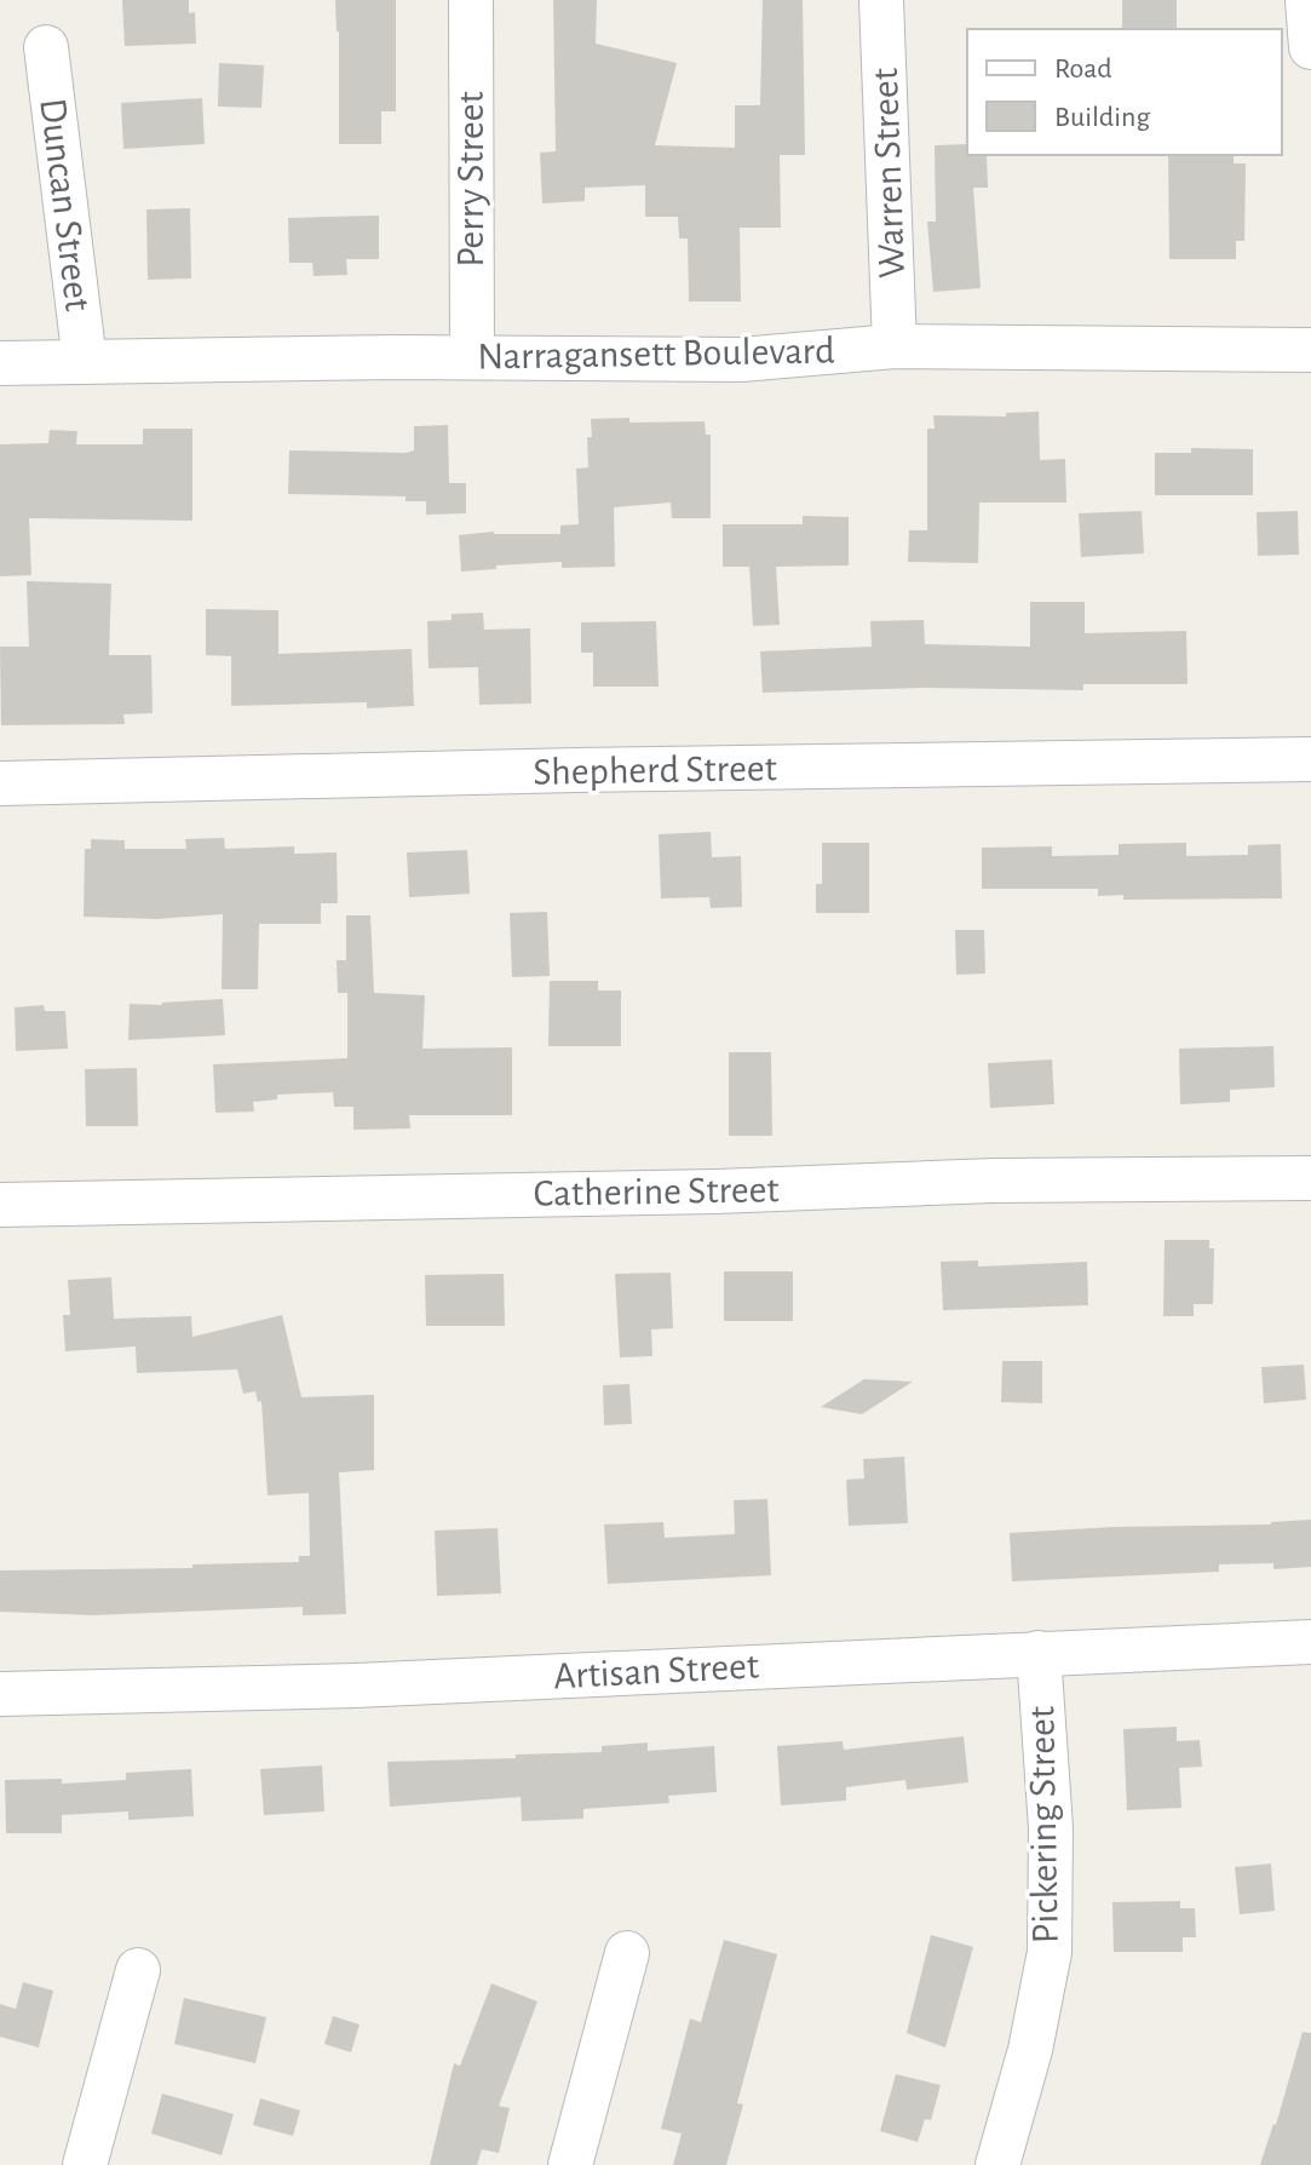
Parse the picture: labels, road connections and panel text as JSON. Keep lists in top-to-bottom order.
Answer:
{
  "streets": {
    "street": [
      "Warren Street",
      "Perry Street",
      "Duncan Street",
      "Narragansett Boulevard",
      "Shepherd Street",
      "Catherine Street",
      "Artisan Street",
      "Pickering Street"
    ]
  },
  "crossings": [
    ["Warren Street", "Narragansett Boulevard"],
    ["Perry Street", "Narragansett Boulevard"],
    ["Duncan Street", "Narragansett Boulevard"],
    ["Artisan Street", "Pickering Street"]
  ],
  "legend": ["Road", "Building"]
}
